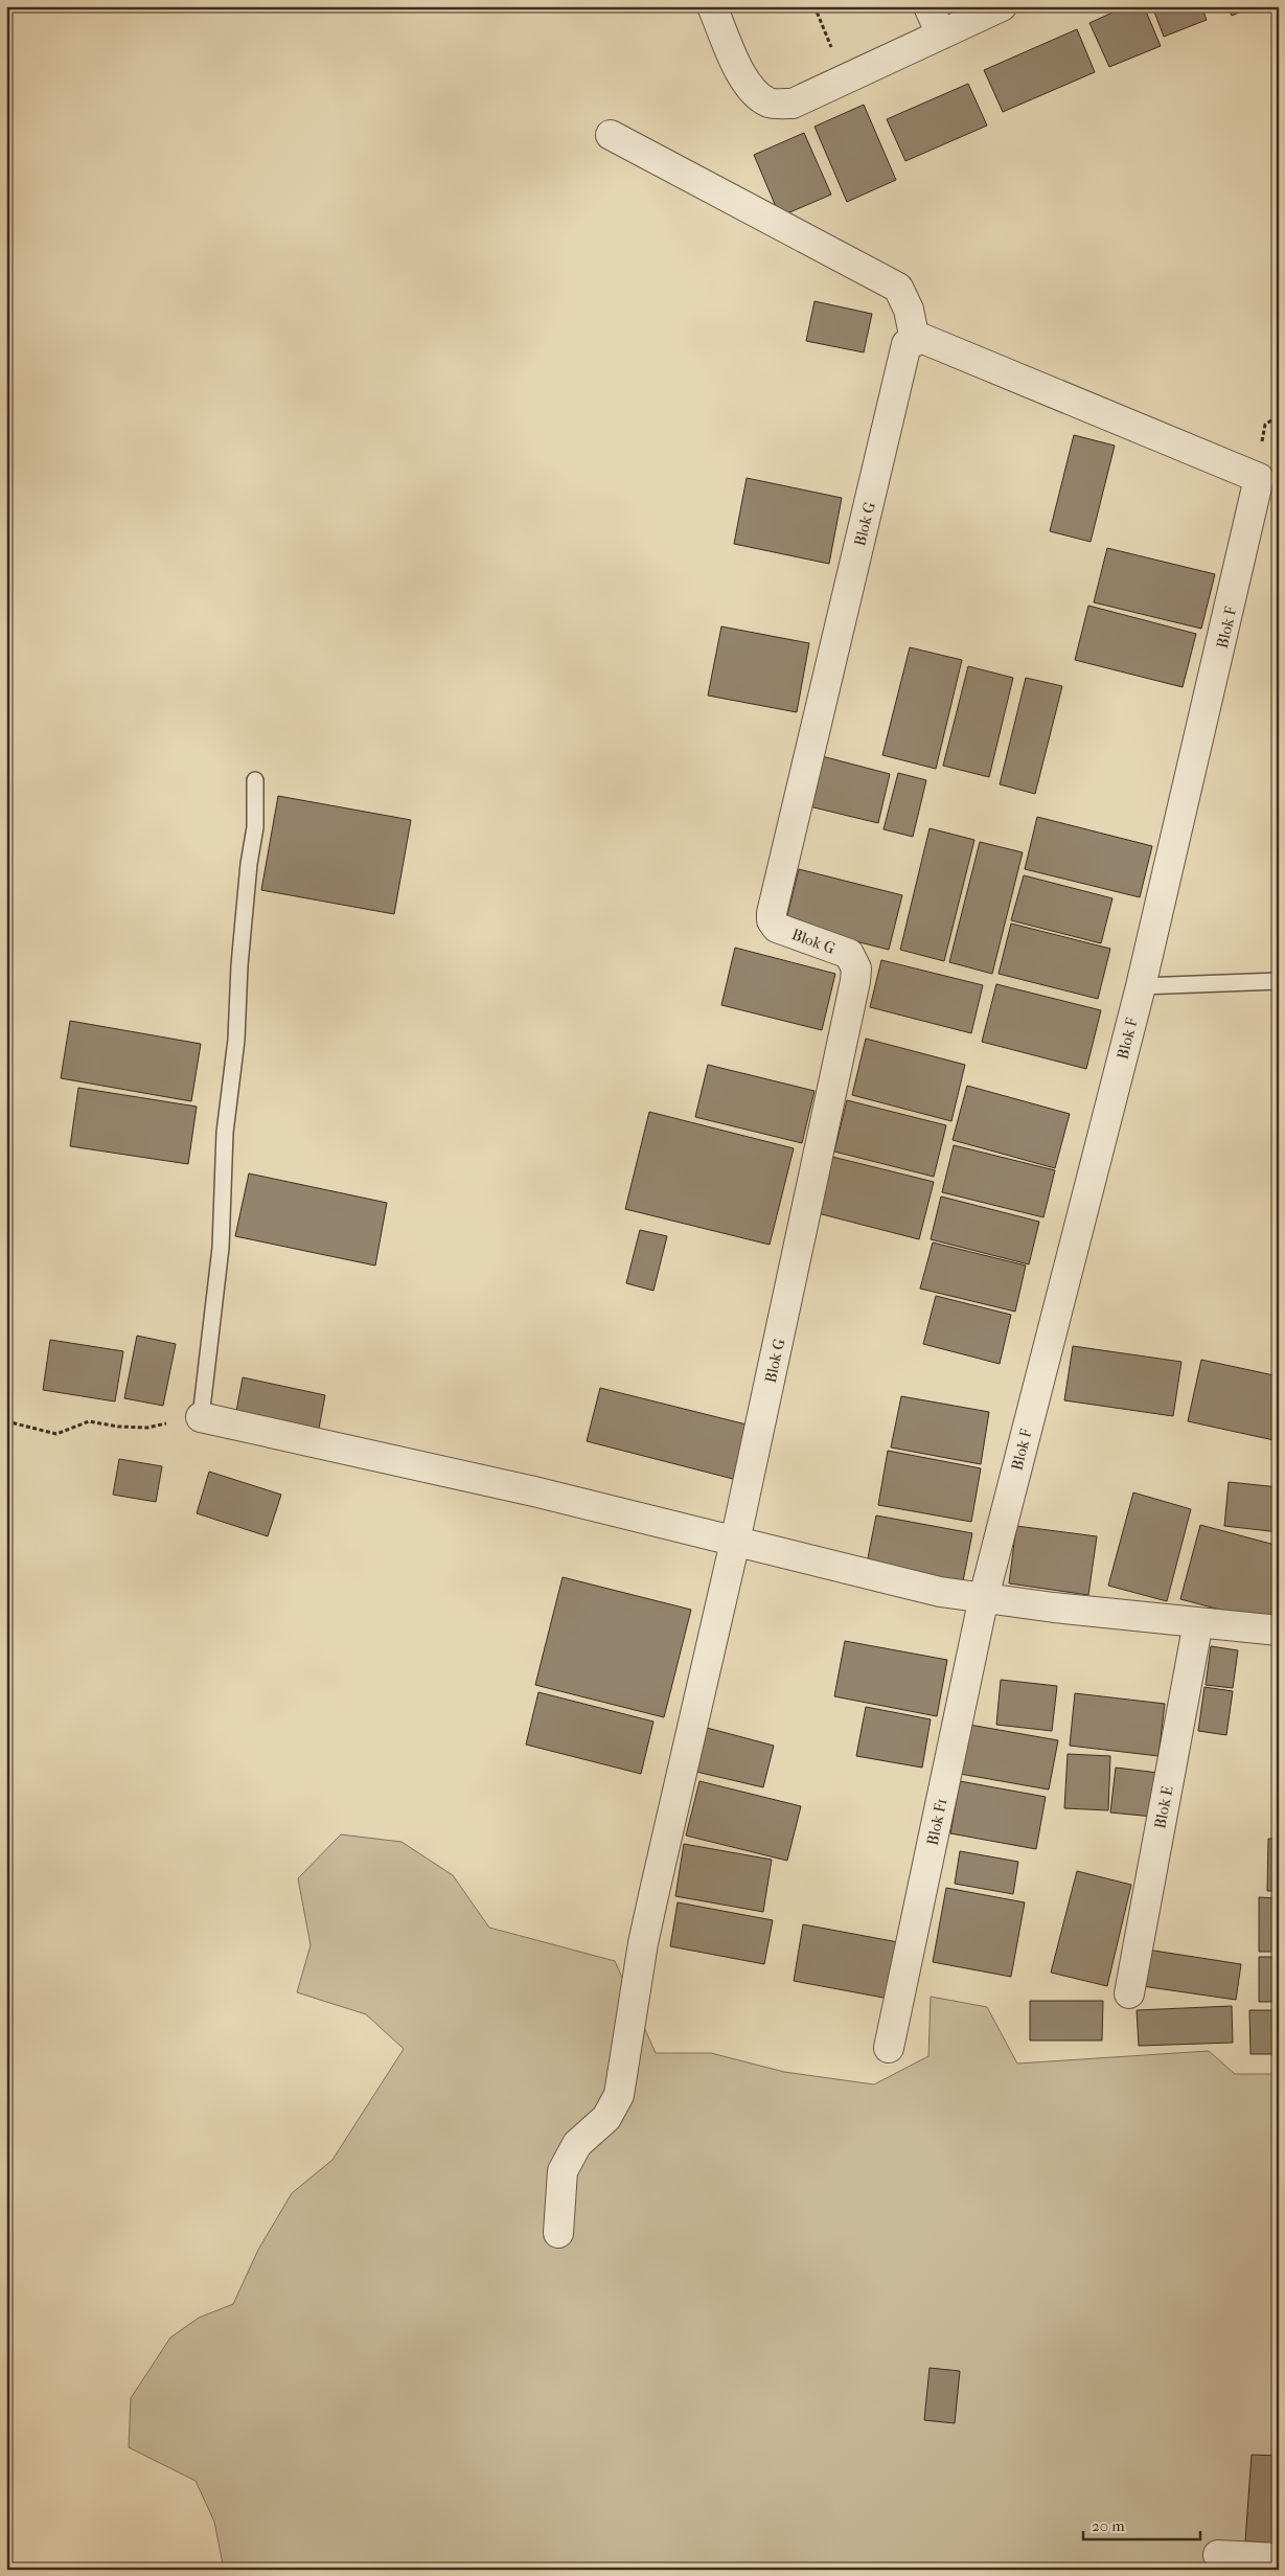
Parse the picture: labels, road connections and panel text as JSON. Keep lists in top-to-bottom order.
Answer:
{
  "streets": {
    "street": [
      "Blok G",
      "Blok F",
      "Blok E",
      "Blok F1"
    ]
  },
  "crossings": [
    ["Blok G", "Blok F"],
    ["Blok F", "Blok F1"]
  ],
  "scale_bar": "20 m"
}
